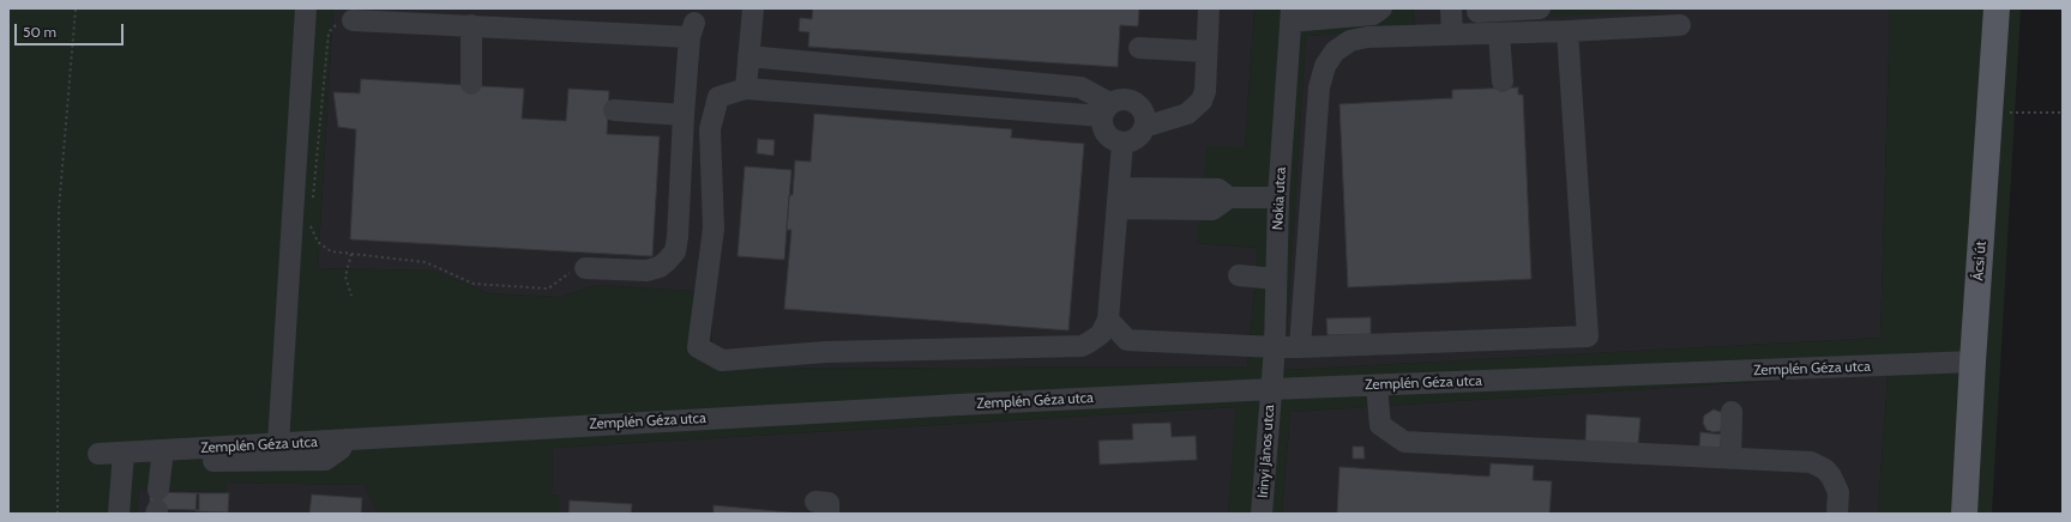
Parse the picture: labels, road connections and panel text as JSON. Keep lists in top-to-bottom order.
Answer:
{
  "streets": {
    "main road": ["Ácsi út"],
    "street": ["Nokia utca", "Zemplén Géza utca", "Irinyi János utca"]
  },
  "crossings": [
    ["Nokia utca", "Zemplén Géza utca"],
    ["Nokia utca", "Irinyi János utca"],
    ["Ácsi út", "Zemplén Géza utca"],
    ["Zemplén Géza utca", "Irinyi János utca"]
  ],
  "scale_bar": "50 m"
}
